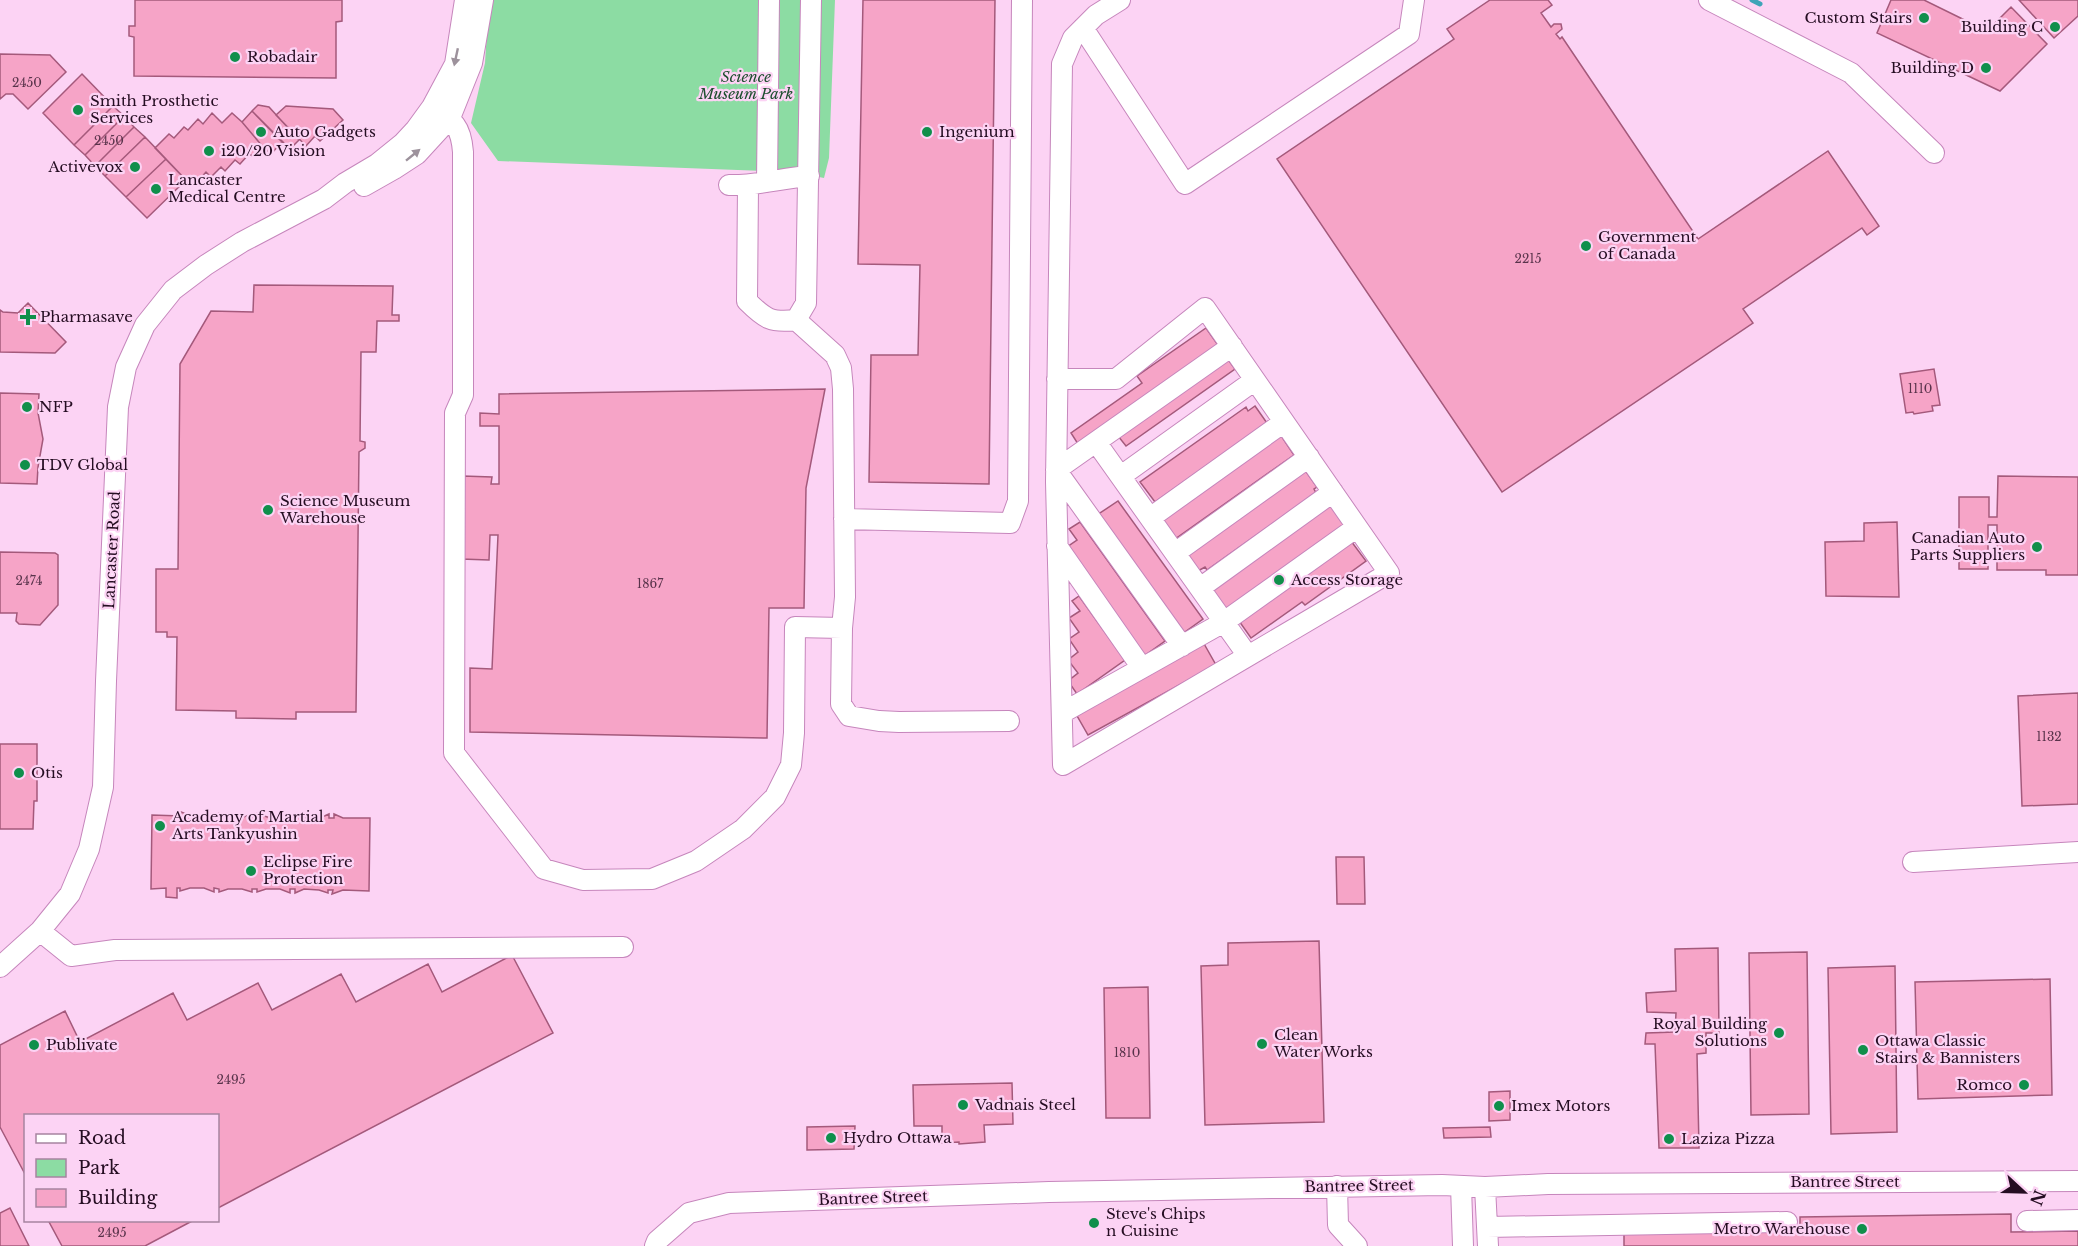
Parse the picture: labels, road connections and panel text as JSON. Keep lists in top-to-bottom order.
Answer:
{
  "streets": {
    "street": ["Lancaster Road", "Bantree Street"]
  },
  "parks": ["Science Museum Park"],
  "places": {
    "other": [
      "Custom Stairs",
      "Building C",
      "Robadair",
      "Building D",
      "Smith Prosthetic Services",
      "Auto Gadgets",
      "Ingenium",
      "i20/20 Vision",
      "Activevox",
      "Lancaster Medical Centre",
      "Government of Canada",
      "NFP",
      "TDV Global",
      "Science Museum Warehouse",
      "Canadian Auto Parts Suppliers",
      "Access Storage",
      "Otis",
      "Academy of Martial Arts Tankyushin",
      "Eclipse Fire Protection",
      "Royal Building Solutions",
      "Clean Water Works",
      "Publivate",
      "Ottawa Classic Stairs & Bannisters",
      "Romco",
      "Vadnais Steel",
      "Imex Motors",
      "Hydro Ottawa",
      "Laziza Pizza",
      "Steve's Chips n Cuisine",
      "Metro Warehouse"
    ],
    "health": ["Pharmasave"]
  },
  "house_numbers": [
    "2450",
    "2450",
    "2215",
    "1110",
    "2474",
    "1867",
    "1132",
    "1810",
    "2495",
    "2495"
  ],
  "legend": ["Road", "Park", "Building"],
  "north": "right"
}
